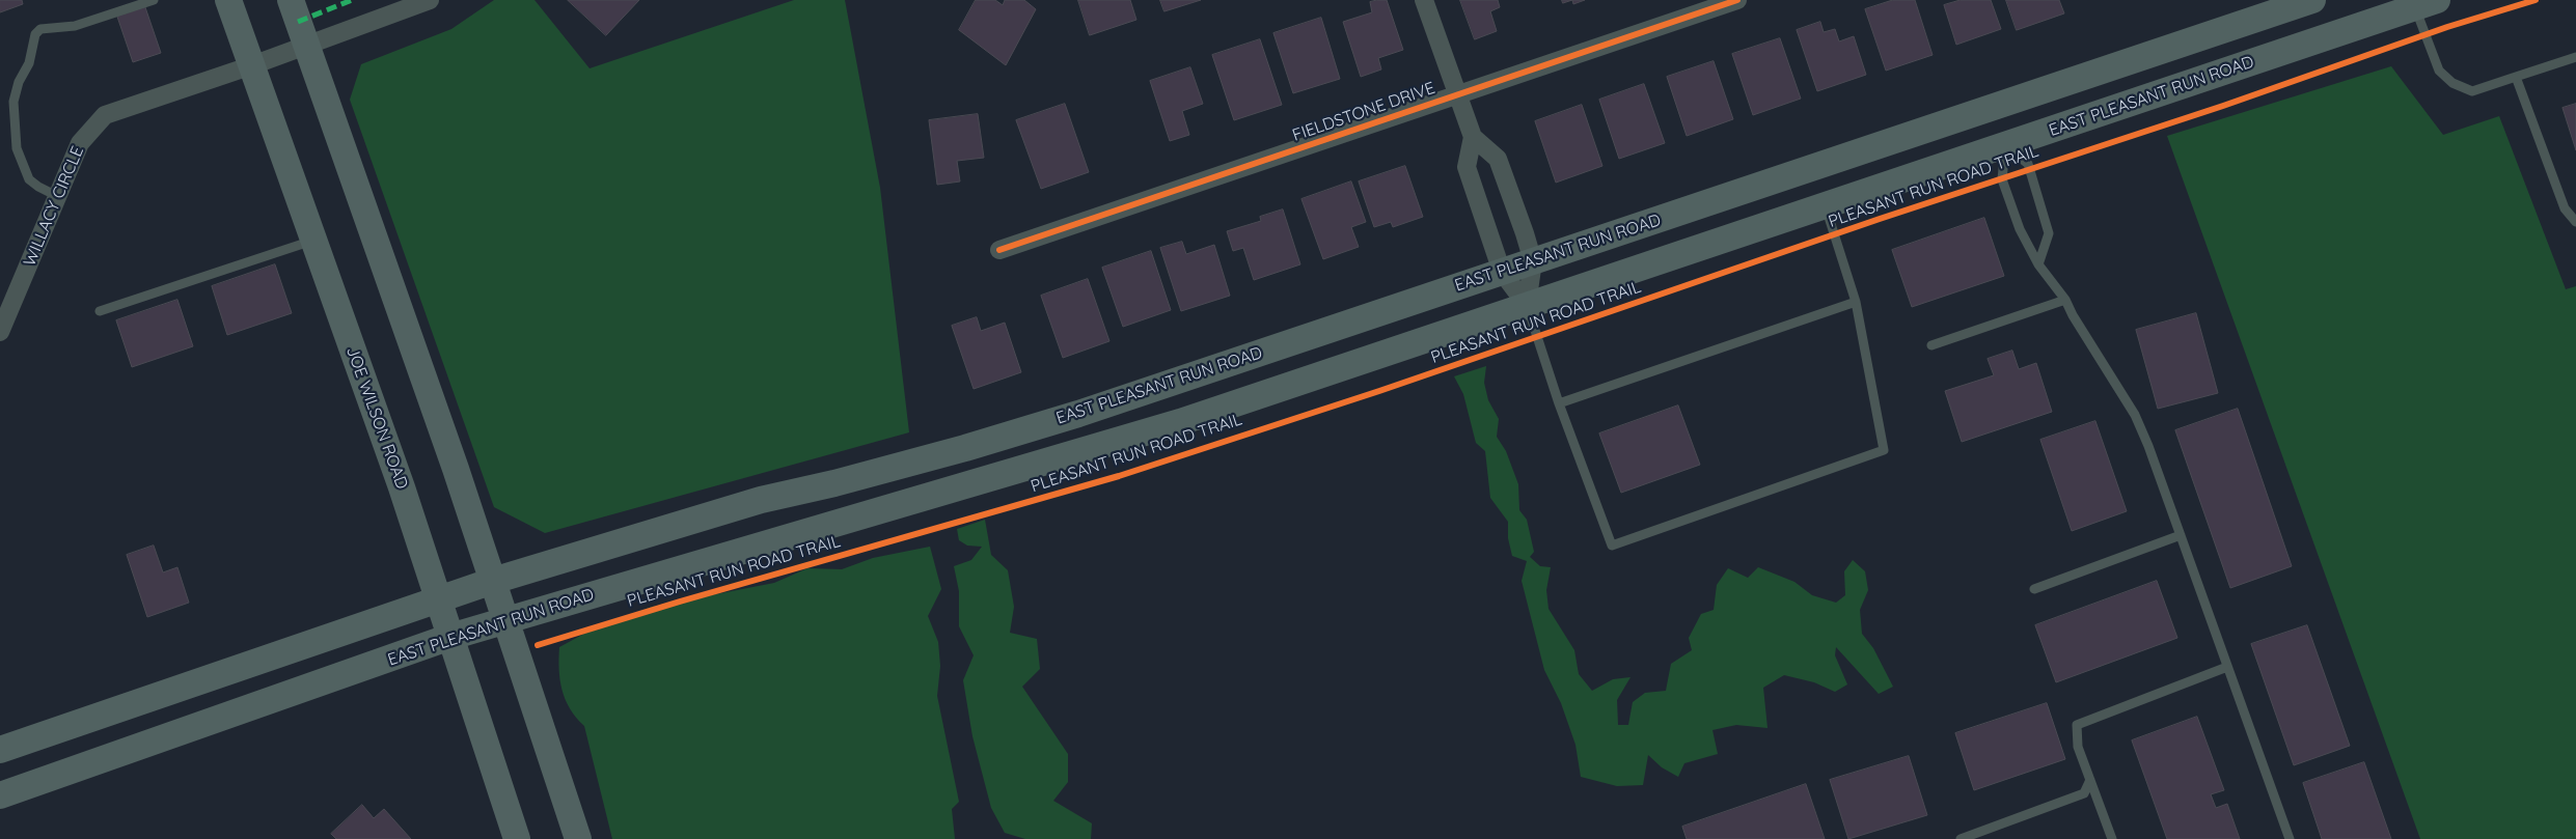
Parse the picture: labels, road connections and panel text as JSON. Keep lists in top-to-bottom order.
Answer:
{
  "streets": {
    "main road": ["EAST PLEASANT RUN ROAD", "JOE WILSON ROAD"],
    "street": ["FIELDSTONE DRIVE", "WILLACY CIRCLE"],
    "cycle path": ["PLEASANT RUN ROAD TRAIL"]
  },
  "crossings": [
    ["EAST PLEASANT RUN ROAD", "JOE WILSON ROAD"],
    ["WILLACY CIRCLE", "JOE WILSON ROAD"]
  ]
}
